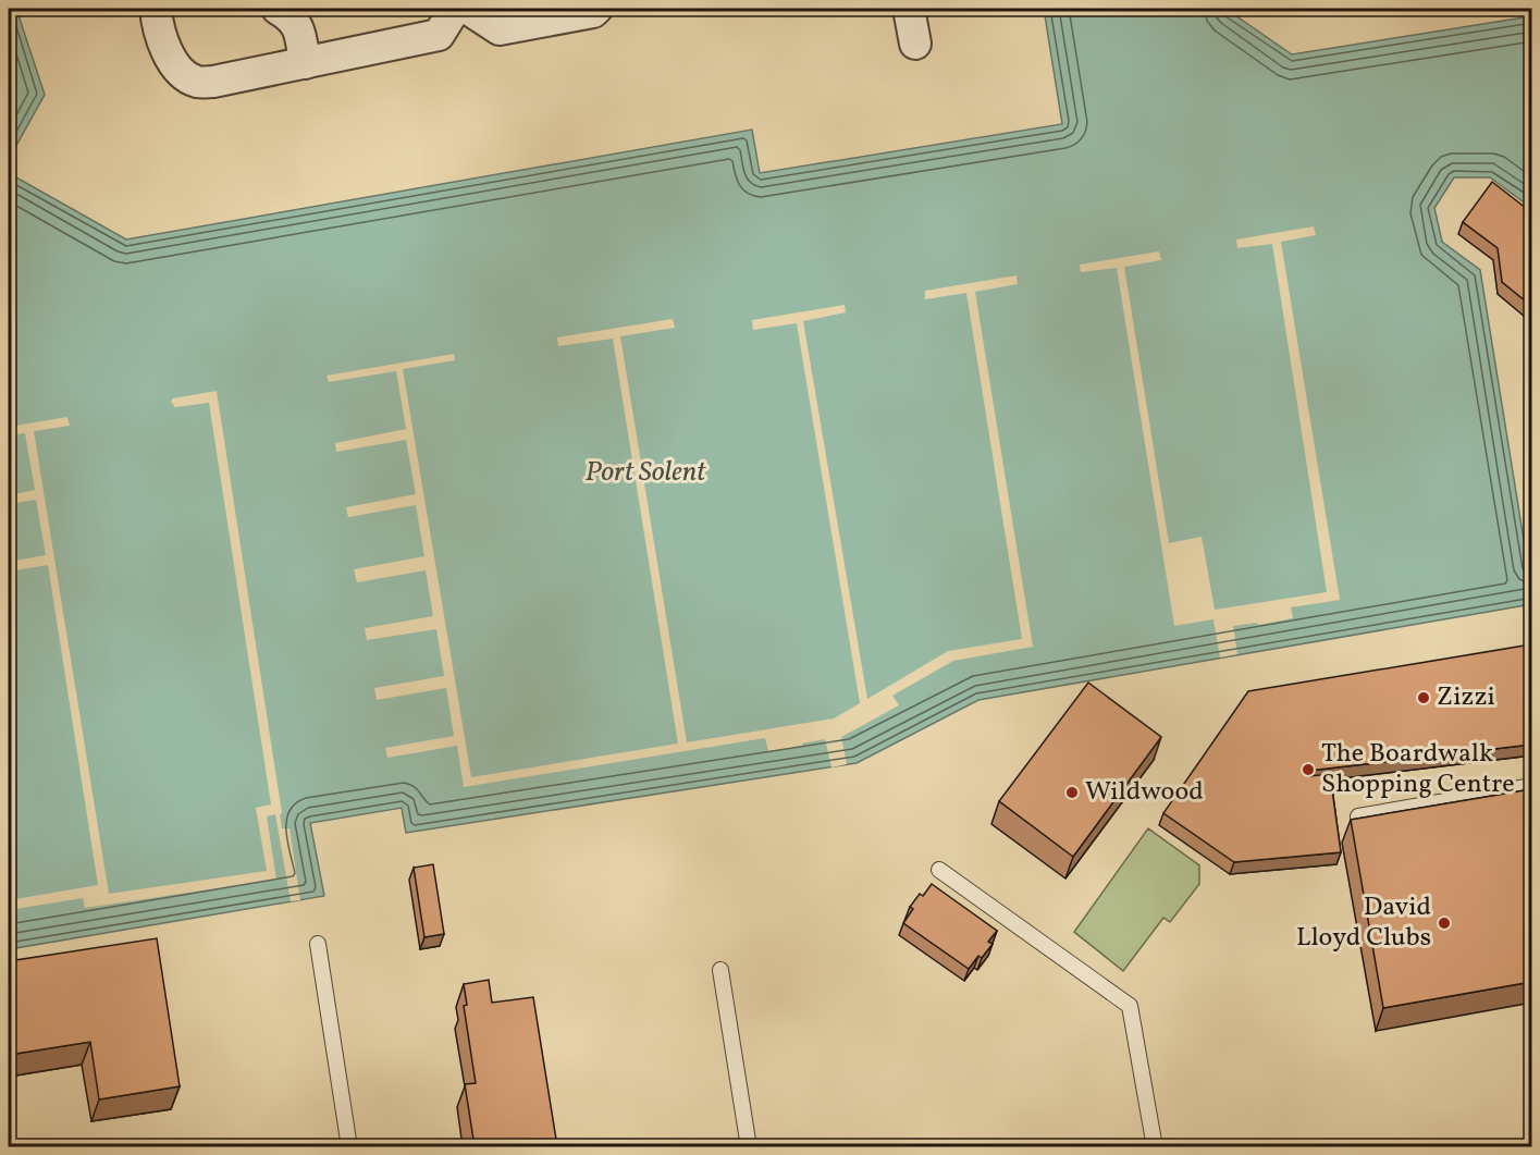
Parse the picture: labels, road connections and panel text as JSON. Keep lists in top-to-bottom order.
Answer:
{
  "water": ["Port Solent"],
  "places": [
    "Zizzi",
    "The Boardwalk Shopping Centre",
    "Wildwood",
    "David Lloyd Clubs"
  ]
}
